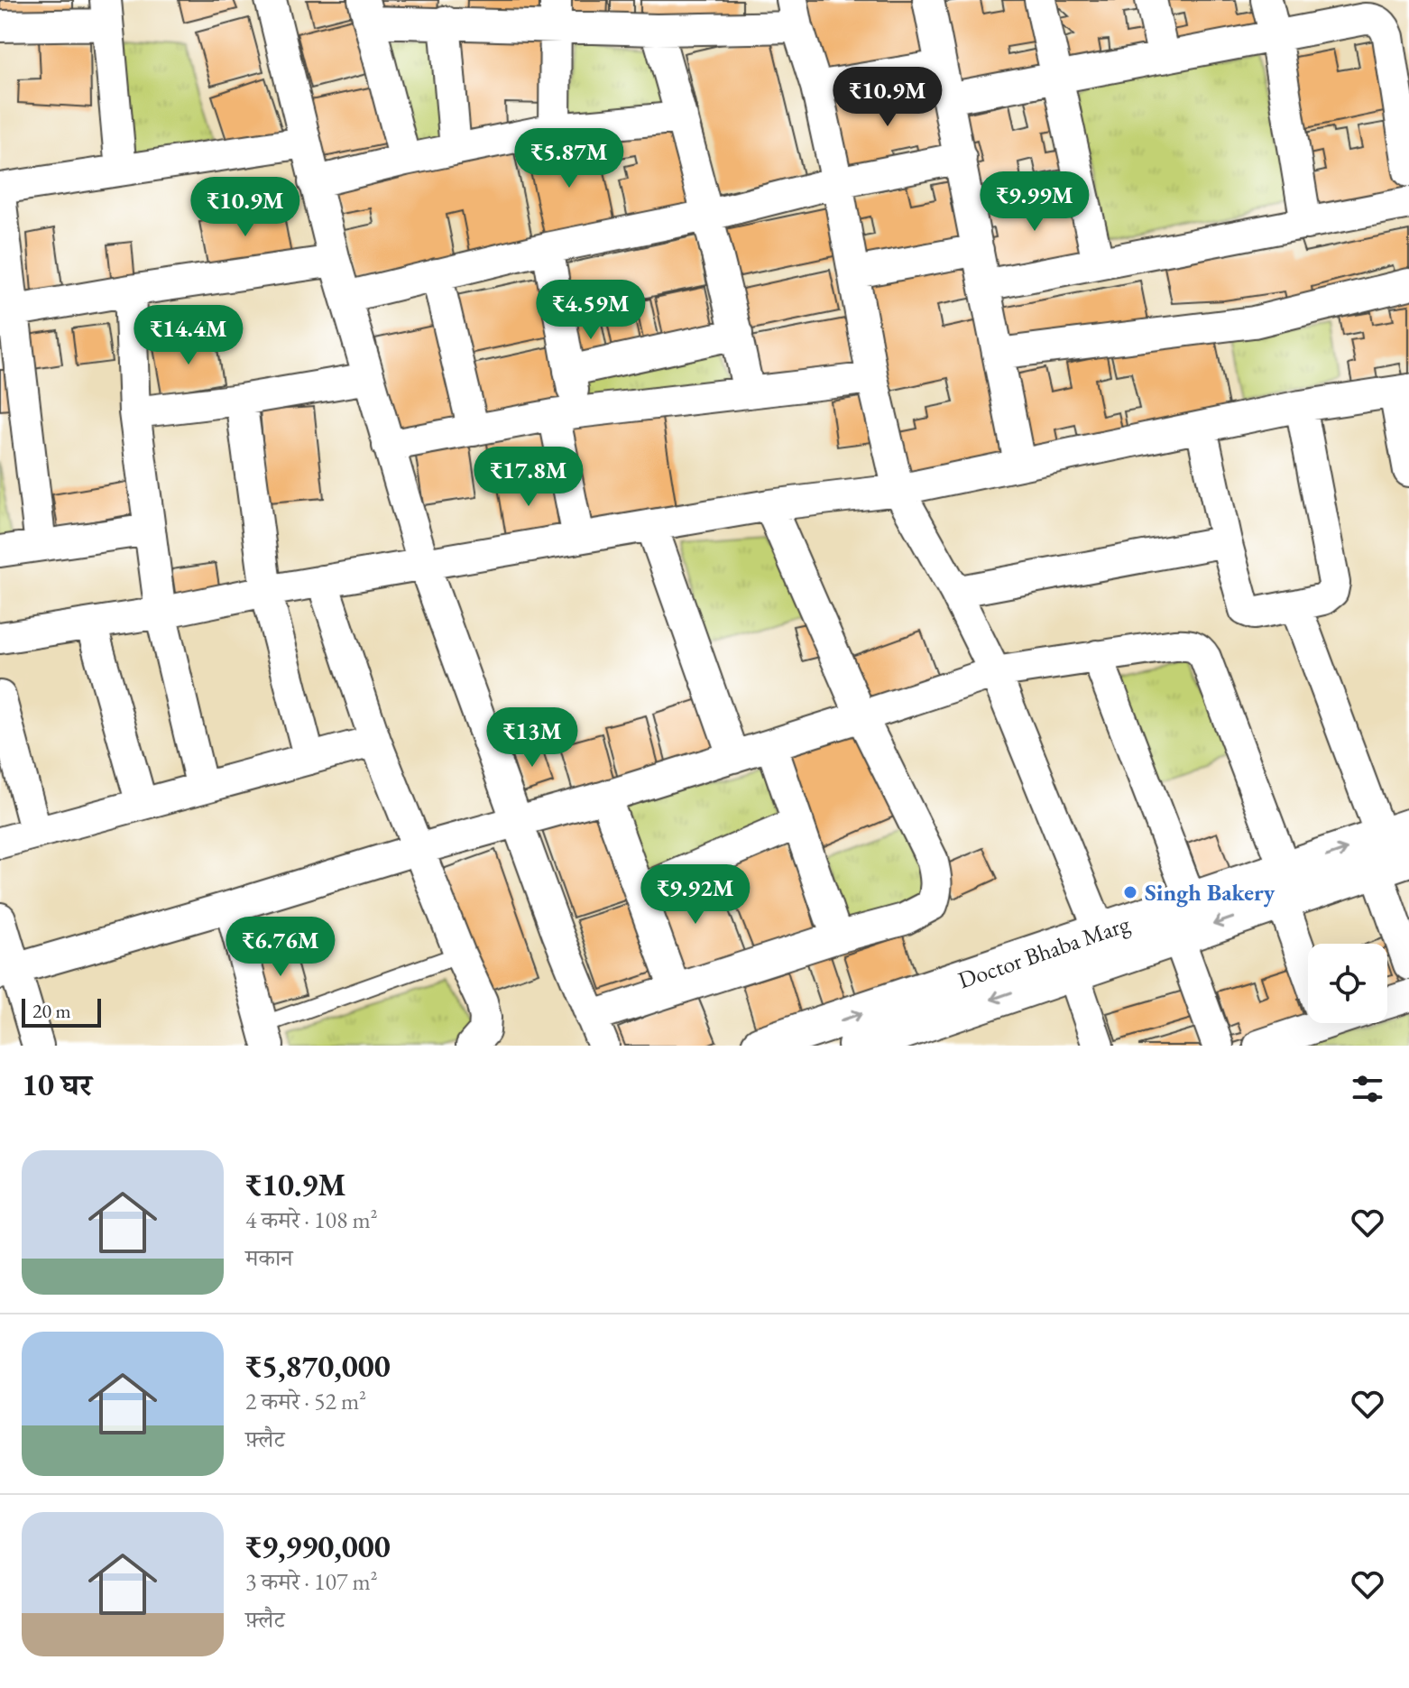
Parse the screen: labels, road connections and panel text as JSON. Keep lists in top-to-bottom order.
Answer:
{
  "streets": {
    "street": ["Doctor Bhaba Marg"]
  },
  "places": ["Singh Bakery"],
  "scale_bar": "20 m",
  "page": {
    "price": [
      "₹10.9M",
      "₹5.87M",
      "₹9.99M",
      "₹10.9M",
      "₹4.59M",
      "₹14.4M",
      "₹17.8M",
      "₹13M",
      "₹9.92M",
      "₹6.76M"
    ],
    "scale": "20 m",
    "heading": "10 घर",
    "list": [
      {
        "name": "₹10.9M",
        "note": "4 कमरे · 108 m² · मकान"
      },
      {
        "name": "₹5,870,000",
        "note": "2 कमरे · 52 m² · फ़्लैट"
      },
      {
        "name": "₹9,990,000",
        "note": "3 कमरे · 107 m² · फ़्लैट"
      }
    ]
  }
}
